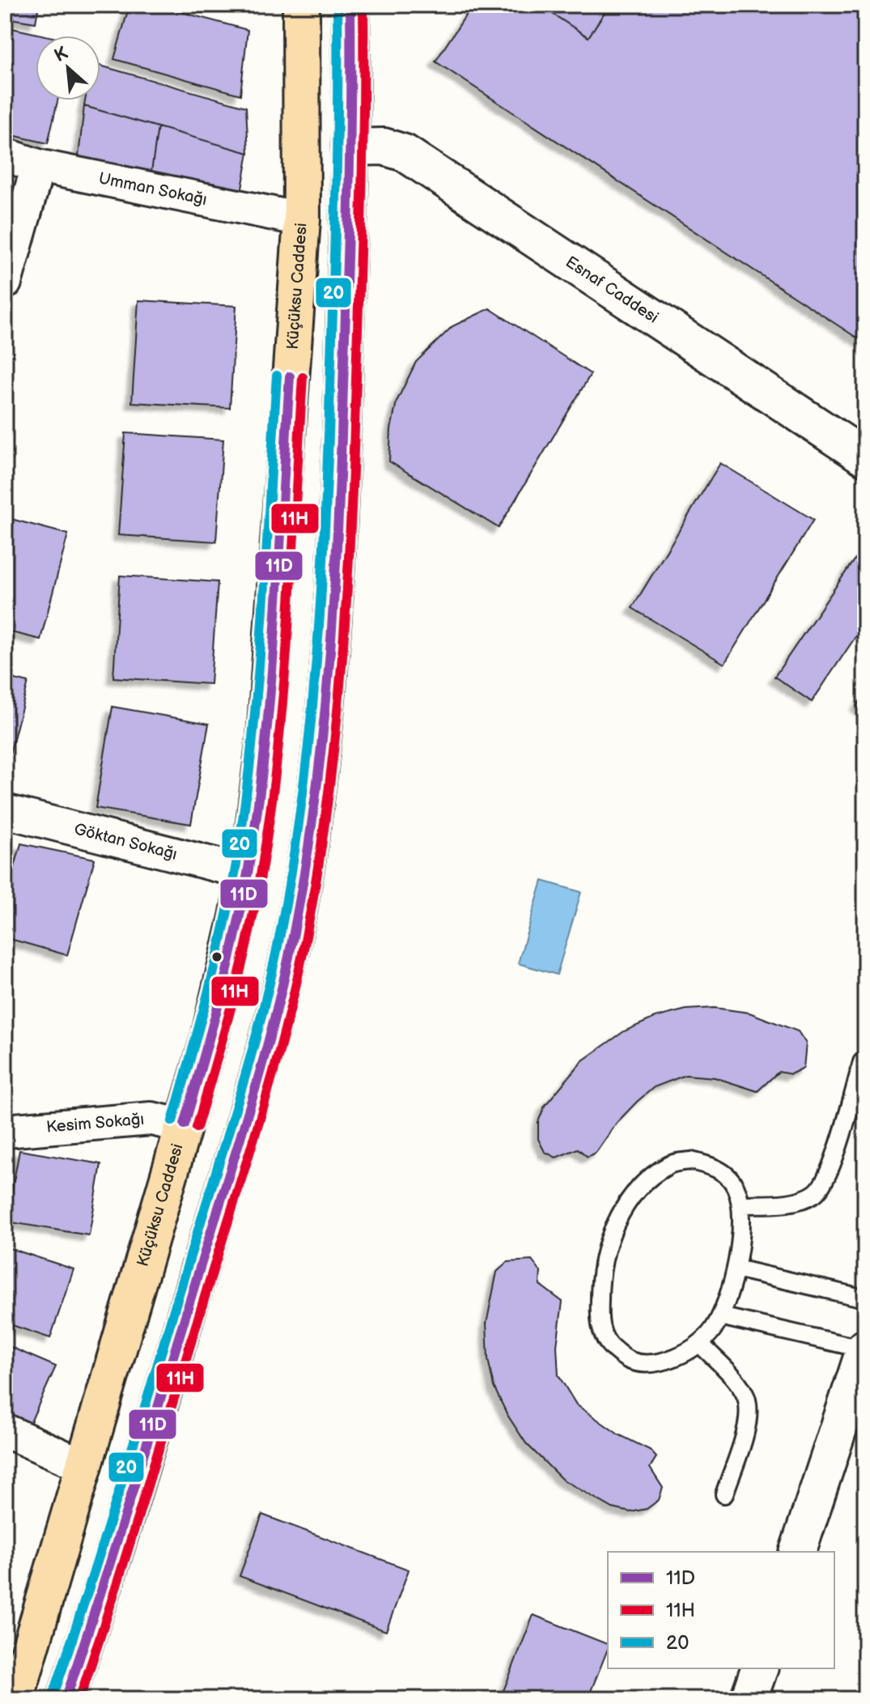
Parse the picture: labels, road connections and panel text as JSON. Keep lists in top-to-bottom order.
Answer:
{
  "streets": {
    "main road": ["Küçüksu Caddesi", "Esnaf Caddesi"],
    "street": ["Umman Sokağı", "Göktan Sokağı", "Kesim Sokağı"]
  },
  "crossings": [
    ["Umman Sokağı", "Küçüksu Caddesi"],
    ["Küçüksu Caddesi", "Göktan Sokağı"],
    ["Küçüksu Caddesi", "Kesim Sokağı"]
  ],
  "lines": ["transit line 11D", "transit line 11H", "transit line 20"],
  "legend": ["11D", "11H", "20"],
  "north": "top left"
}
